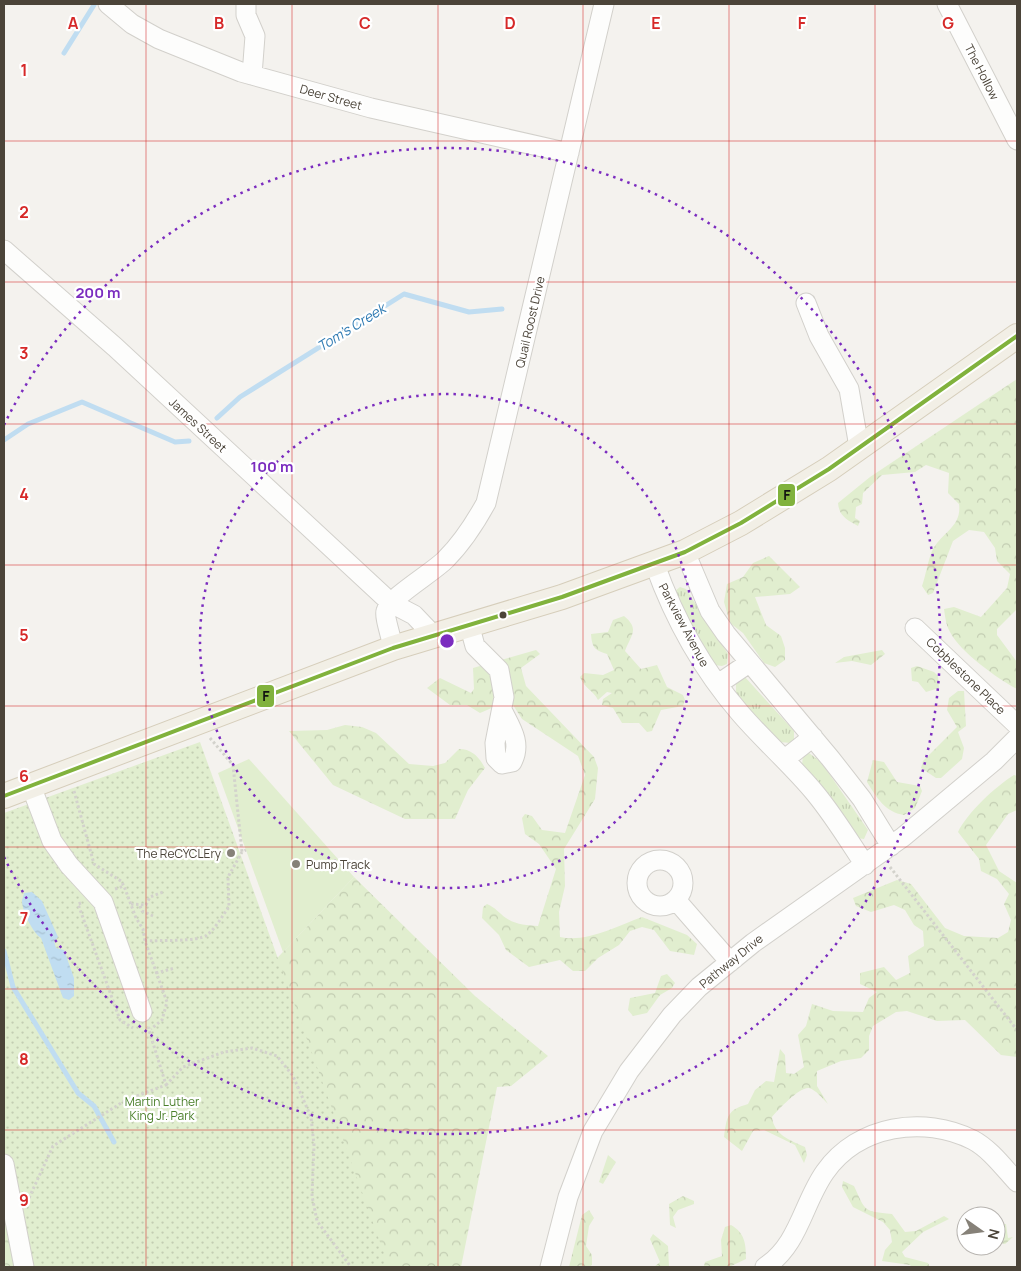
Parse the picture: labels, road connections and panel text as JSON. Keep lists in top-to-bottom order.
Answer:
{
  "streets": {
    "street": [
      "The Hollow",
      "Deer Street",
      "Quail Roost Drive",
      "James Street",
      "Parkview Avenue",
      "Cobblestone Place",
      "Pathway Drive"
    ]
  },
  "crossings": [
    ["Deer Street", "Quail Roost Drive"],
    ["Quail Roost Drive", "James Street"],
    ["Parkview Avenue", "Pathway Drive"]
  ],
  "water": ["Tom's Creek"],
  "parks": ["Martin Luther King Jr. Park"],
  "places": ["The ReCYCLEry", "Pump Track"],
  "lines": ["transit line F"],
  "north": "right",
  "grid": {
    "columns": [
      "A",
      "B",
      "C",
      "D",
      "E",
      "F",
      "G"
    ],
    "rows": [
      "1",
      "2",
      "3",
      "4",
      "5",
      "6",
      "7",
      "8",
      "9"
    ]
  },
  "rings": ["200 m", "100 m"]
}
